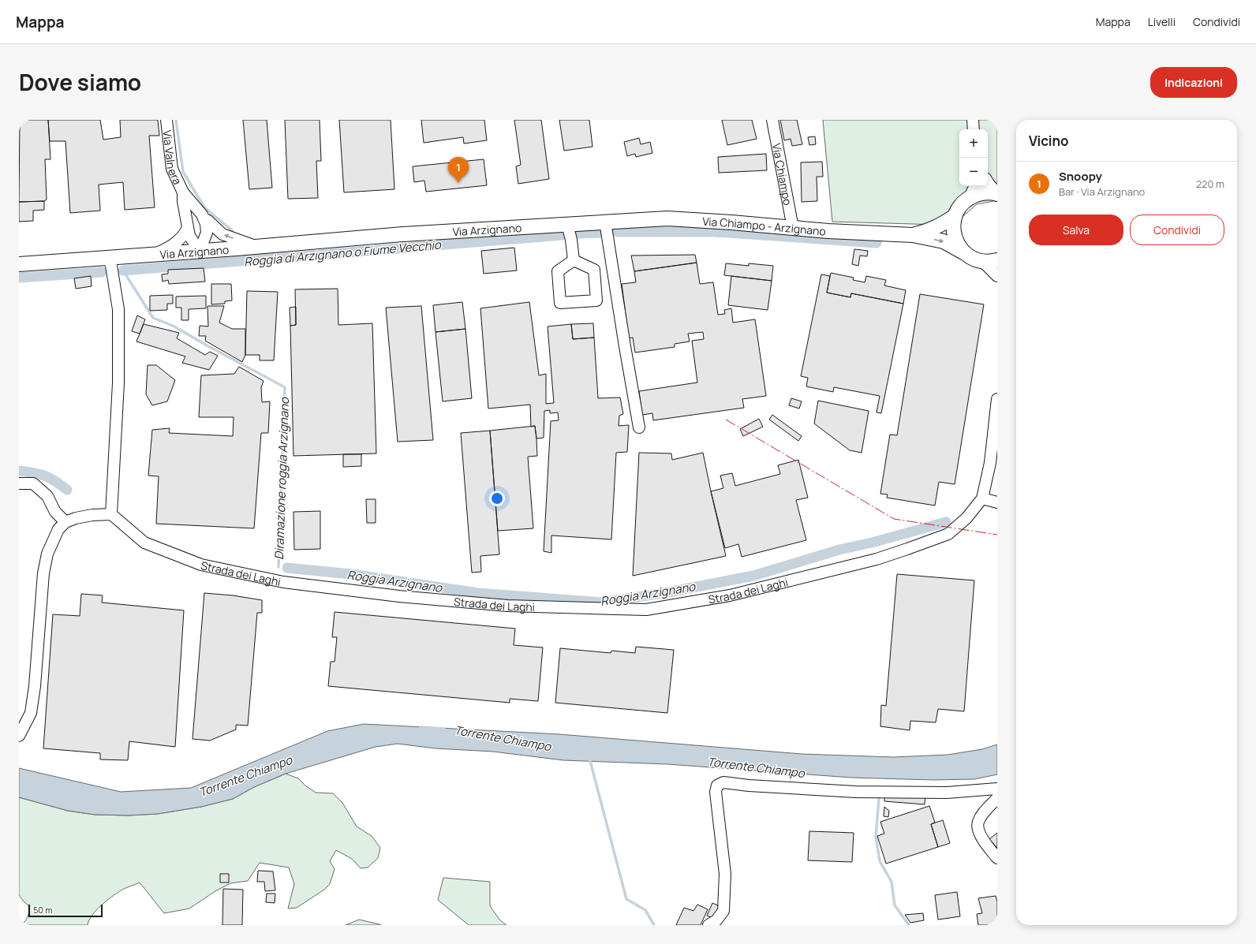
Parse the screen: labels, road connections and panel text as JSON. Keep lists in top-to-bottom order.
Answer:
{
  "streets": {
    "main road": ["Via Chiampo - Arzignano", "Via Arzignano"],
    "street": ["Via Valnera", "Via Chiampo", "Strada dei Laghi"]
  },
  "crossings": [
    ["Via Valnera", "Via Arzignano"],
    ["Via Chiampo", "Via Chiampo - Arzignano"],
    ["Via Chiampo - Arzignano", "Via Arzignano"]
  ],
  "water": [
    "Roggia di Arzignano o Fiume Vecchio",
    "Diramazione roggia Arzignano",
    "Roggia Arzignano",
    "Torrente Chiampo"
  ],
  "scale_bar": "50 m",
  "page": {
    "header": "Mappa",
    "nav": ["Mappa", "Livelli", "Condividi"],
    "title": "Dove siamo",
    "buttons": [
      "Indicazioni",
      ["Salva", "Condividi"]
    ],
    "heading": "Vicino",
    "map_buttons": ["+", "−"],
    "pins": "1",
    "list": [
      {
        "mark": "1",
        "name": "Snoopy",
        "note": "Bar · Via Arzignano",
        "value": "220 m"
      }
    ],
    "scale": "50 m"
  }
}
